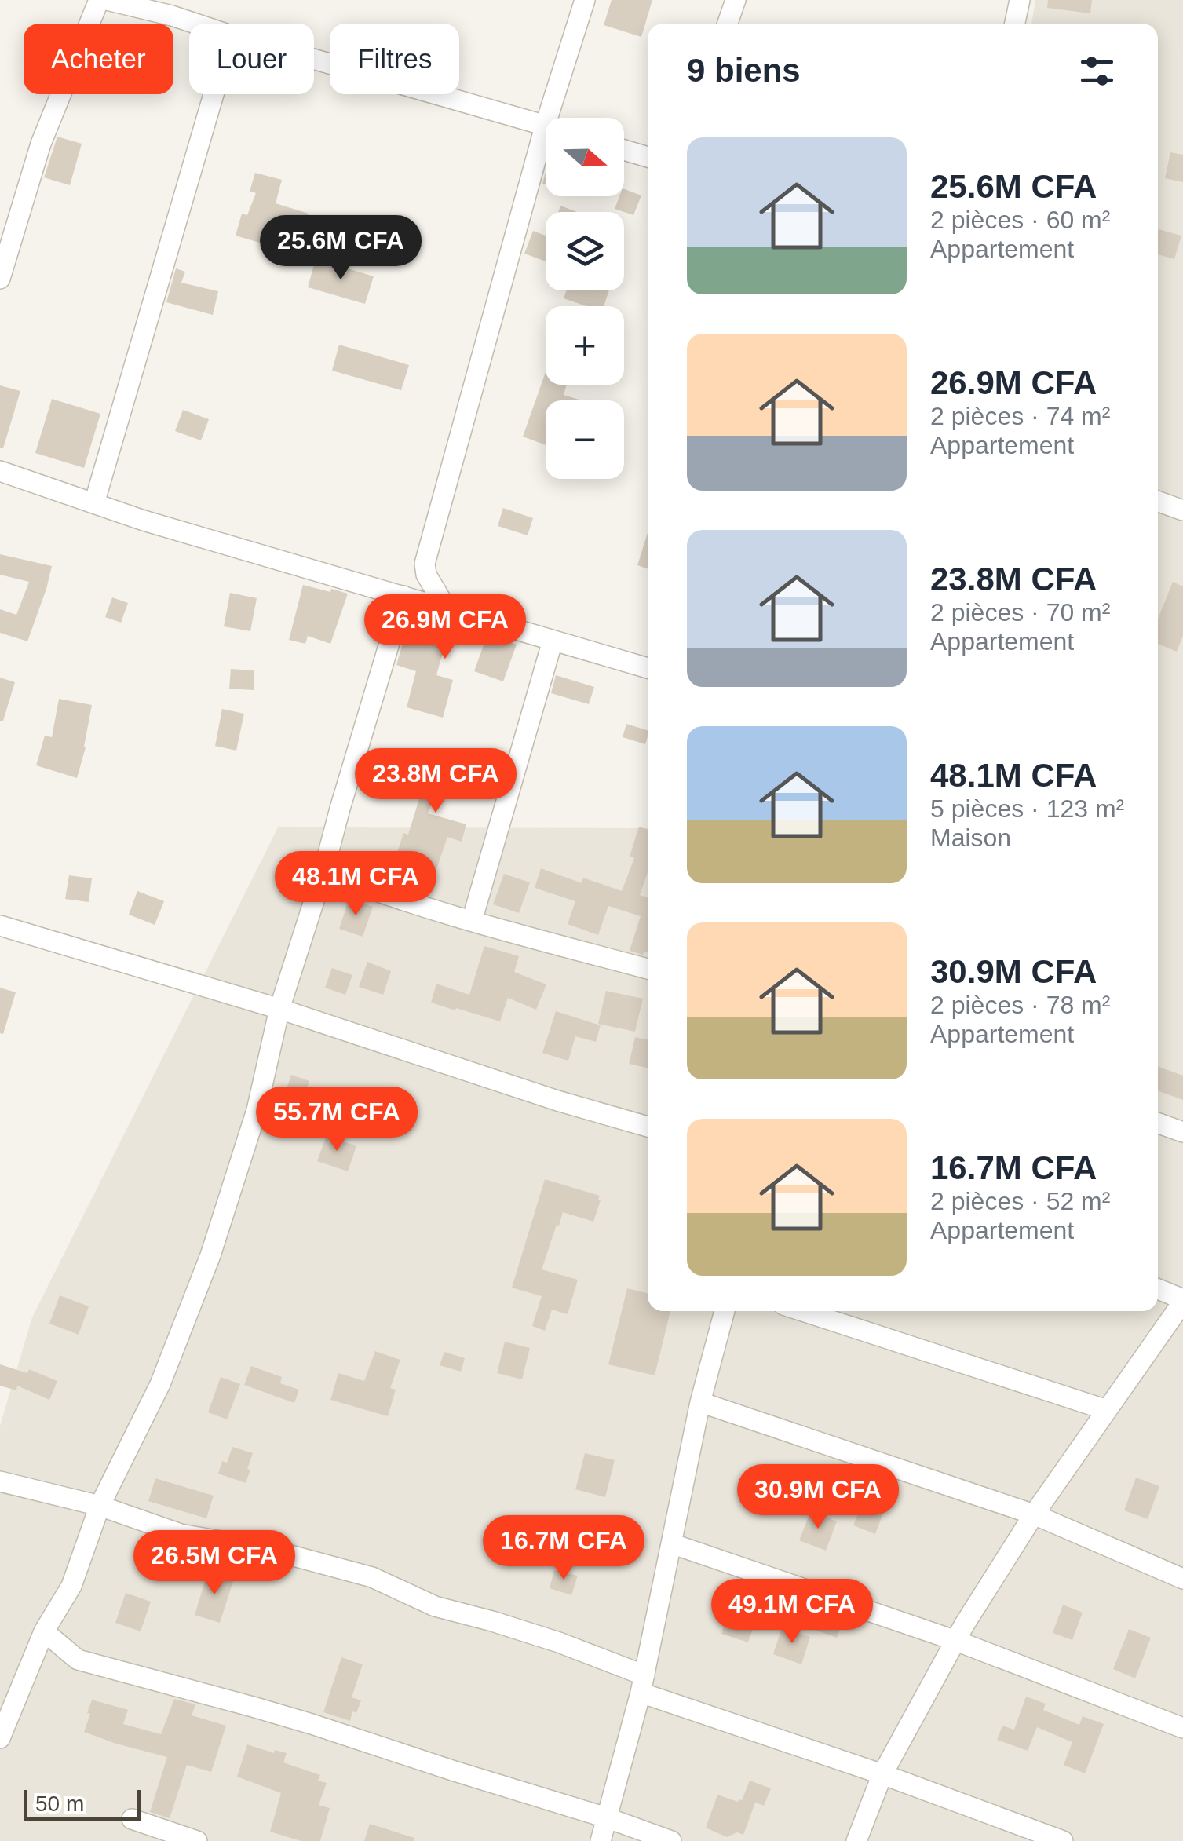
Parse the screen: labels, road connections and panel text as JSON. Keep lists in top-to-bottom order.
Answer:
{
  "scale_bar": "50 m",
  "north": "right",
  "page": {
    "chip": ["Acheter", "Louer", "Filtres"],
    "heading": "9 biens",
    "map_buttons": ["+", "−"],
    "list": [
      {
        "name": "25.6M CFA",
        "note": "2 pièces · 60 m² · Appartement"
      },
      {
        "name": "26.9M CFA",
        "note": "2 pièces · 74 m² · Appartement"
      },
      {
        "name": "23.8M CFA",
        "note": "2 pièces · 70 m² · Appartement"
      },
      {
        "name": "48.1M CFA",
        "note": "5 pièces · 123 m² · Maison"
      },
      {
        "name": "30.9M CFA",
        "note": "2 pièces · 78 m² · Appartement"
      },
      {
        "name": "16.7M CFA",
        "note": "2 pièces · 52 m² · Appartement"
      }
    ],
    "price": [
      "25.6M CFA",
      "26.9M CFA",
      "23.8M CFA",
      "48.1M CFA",
      "55.7M CFA",
      "30.9M CFA",
      "16.7M CFA",
      "26.5M CFA",
      "49.1M CFA"
    ],
    "scale": "50 m"
  }
}
